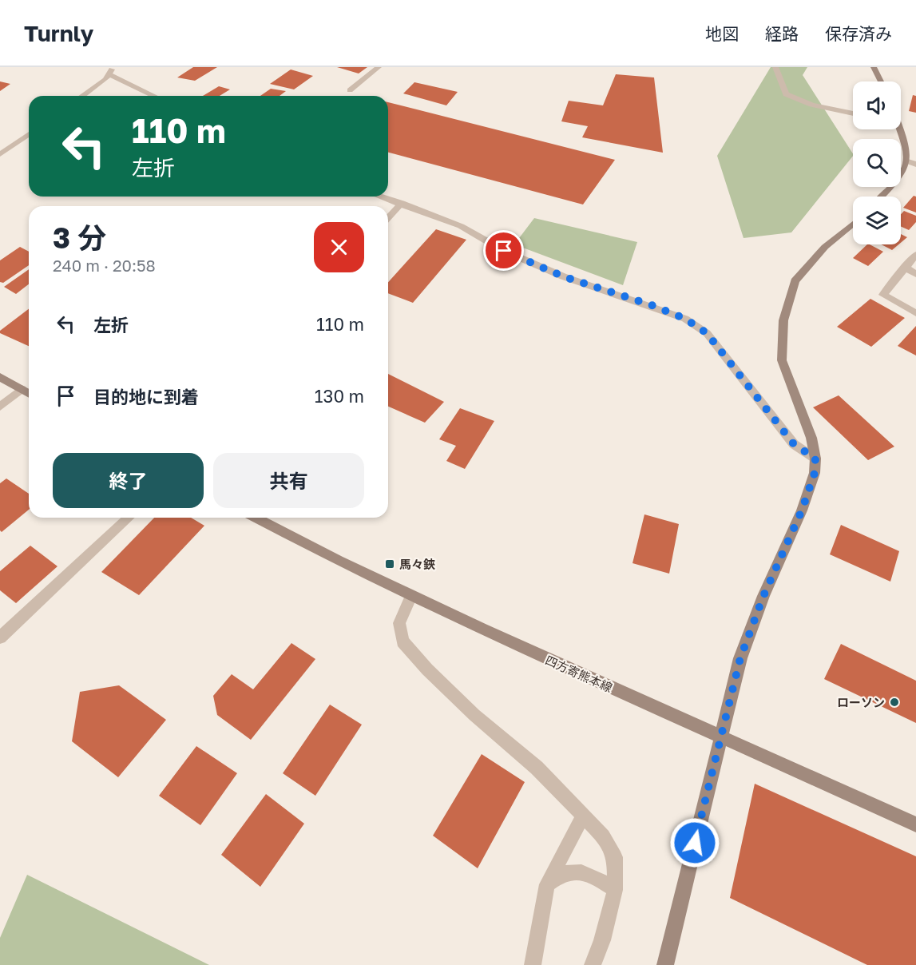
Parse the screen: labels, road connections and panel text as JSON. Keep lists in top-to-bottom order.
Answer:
{
  "streets": {
    "street": ["四方寄熊本線"]
  },
  "places": {
    "transit": ["馬々鋏"],
    "other": ["ローソン"]
  },
  "page": {
    "header": "Turnly",
    "nav": ["地図", "経路", "保存済み"],
    "turn": ["110 m", "左折"],
    "heading": ["3 分", "240 m · 20:58"],
    "list": [
      {
        "name": "左折",
        "value": "110 m"
      },
      {
        "name": "目的地に到着",
        "value": "130 m"
      }
    ],
    "buttons": ["終了", "共有"]
  }
}
